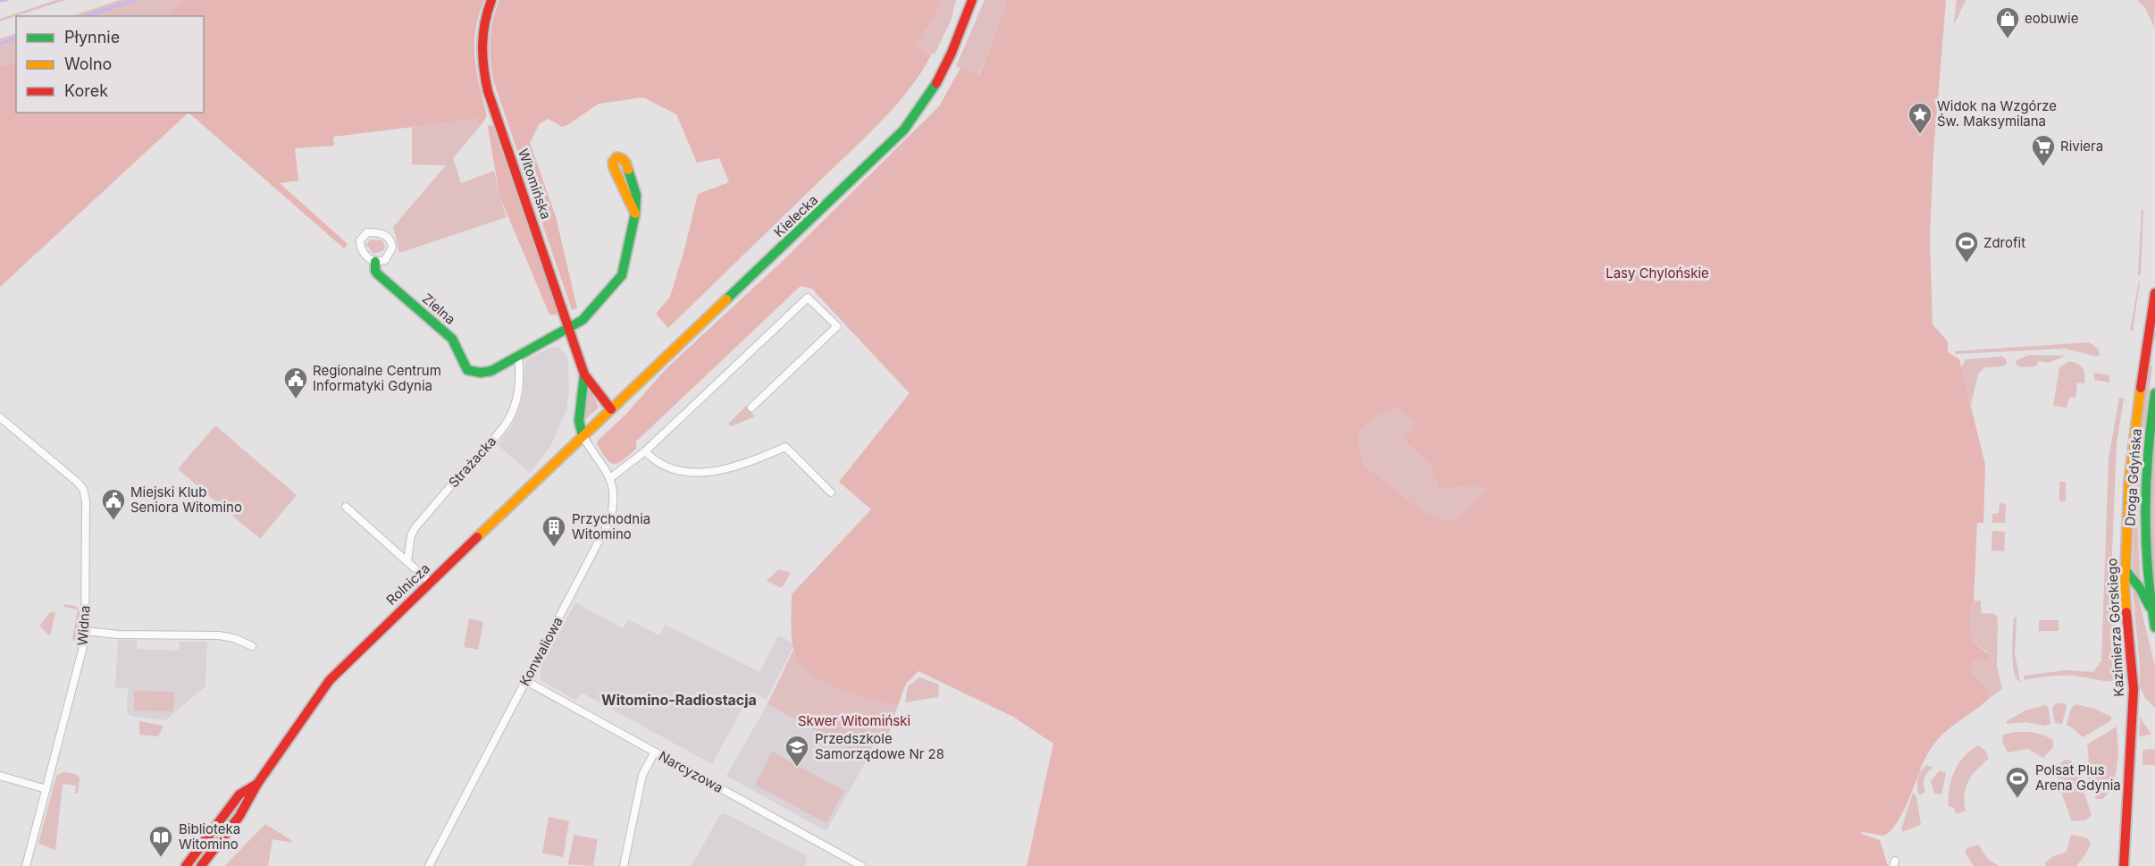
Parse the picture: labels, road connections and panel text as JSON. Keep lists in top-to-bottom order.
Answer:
{
  "streets": {
    "street": [
      "Witomińska",
      "Kielecka",
      "Zielna",
      "Strażacka",
      "Droga Gdyńska",
      "Rolnicza",
      "Widna",
      "Kazimierza Górskiego",
      "Konwaliowa",
      "Narcyzowa"
    ]
  },
  "crossings": [
    ["Witomińska", "Kielecka"],
    ["Witomińska", "Zielna"],
    ["Witomińska", "Rolnicza"],
    ["Kielecka", "Rolnicza"],
    ["Zielna", "Strażacka"],
    ["Konwaliowa", "Narcyzowa"]
  ],
  "districts": ["Witomino-Radiostacja"],
  "parks": ["Lasy Chylońskie", "Skwer Witomiński"],
  "places": {
    "shop": ["eobuwie"],
    "place": ["Widok na Wzgórze Św. Maksymilana"],
    "supermarket": ["Riviera"],
    "sports": ["Zdrofit", "Polsat Plus Arena Gdynia"],
    "public building": ["Regionalne Centrum Informatyki Gdynia", "Miejski Klub Seniora Witomino"],
    "building": ["Przychodnia Witomino"],
    "school or university": ["Przedszkole Samorządowe Nr 28"],
    "library": ["Biblioteka Witomino"]
  },
  "legend": ["Płynnie", "Wolno", "Korek"]
}
